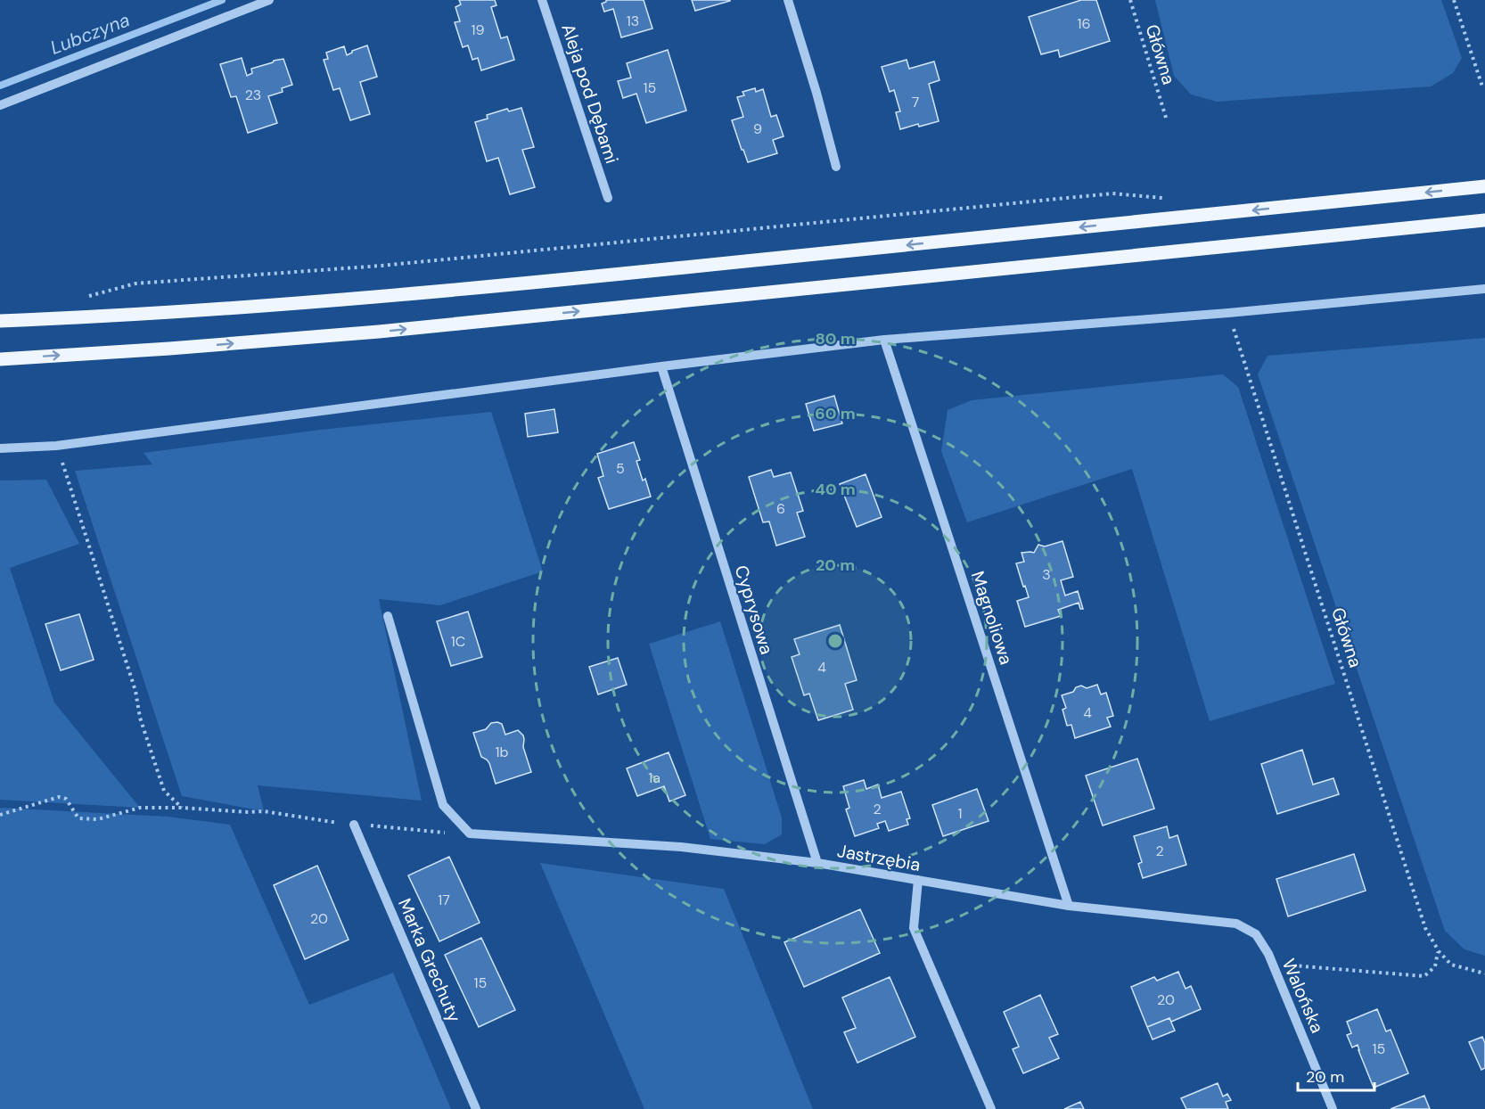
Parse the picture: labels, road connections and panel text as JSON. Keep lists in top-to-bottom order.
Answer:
{
  "streets": {
    "street": [
      "Aleja pod Dębami",
      "Cyprysowa",
      "Magnoliowa",
      "Jastrzębia",
      "Marka Grechuty",
      "Walońska"
    ],
    "path": ["Główna"]
  },
  "crossings": [
    ["Cyprysowa", "Jastrzębia"],
    ["Magnoliowa", "Jastrzębia"],
    ["Jastrzębia", "Walońska"]
  ],
  "water": ["Lubczyna"],
  "house_numbers": [
    "13",
    "16",
    "19",
    "15",
    "23",
    "7",
    "9",
    "5",
    "6",
    "3",
    "1C",
    "4",
    "4",
    "1b",
    "1a",
    "2",
    "1",
    "2",
    "17",
    "20",
    "15",
    "20",
    "15"
  ],
  "scale_bar": "20 m",
  "rings": [
    "80 m",
    "60 m",
    "40 m",
    "20 m"
  ]
}
